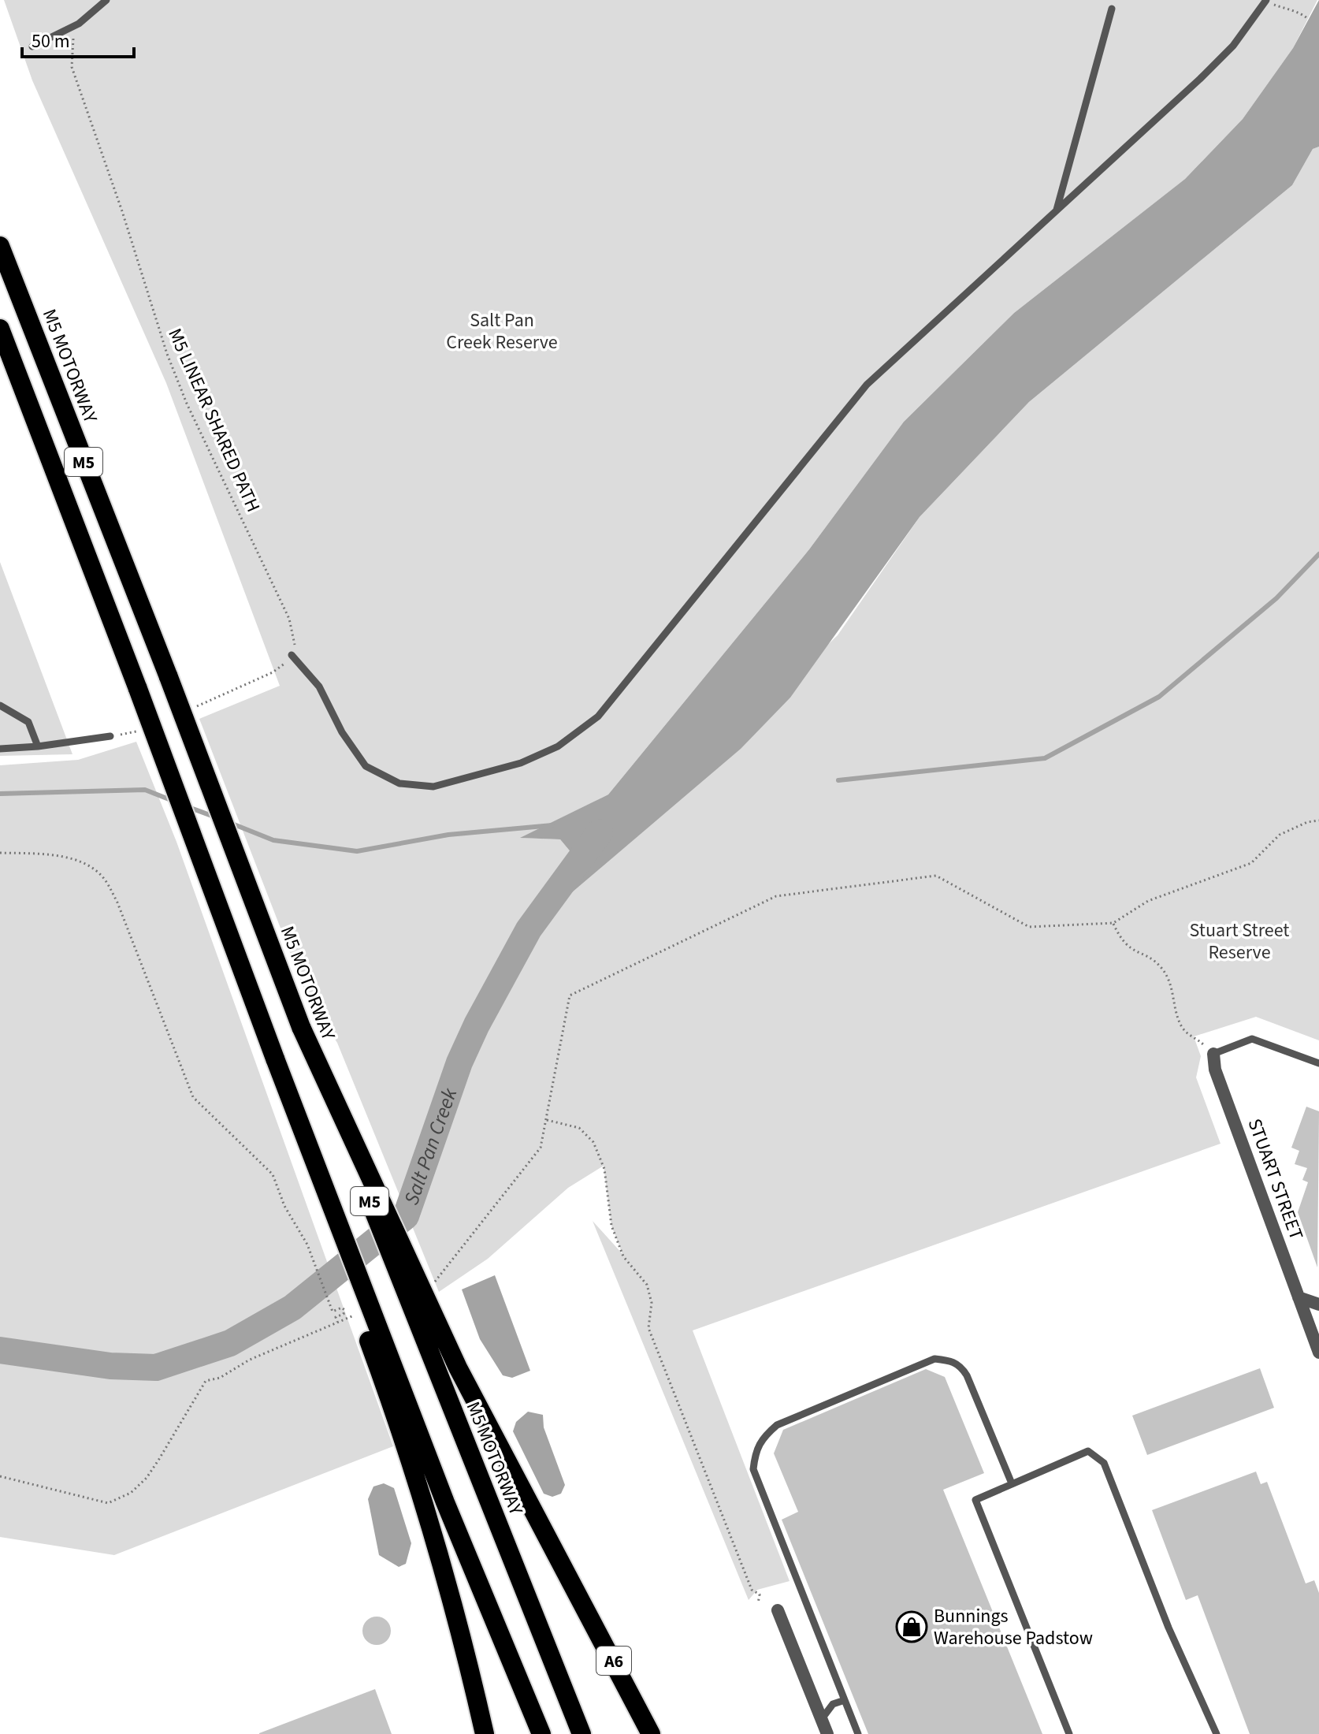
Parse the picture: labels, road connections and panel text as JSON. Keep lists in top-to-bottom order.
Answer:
{
  "streets": {
    "highway": ["M5 MOTORWAY", "M5", "A6"],
    "street": ["STUART STREET"],
    "path": ["M5 LINEAR SHARED PATH"]
  },
  "crossings": [
    ["M5 MOTORWAY", "A6"]
  ],
  "water": ["Salt Pan Creek"],
  "parks": ["Salt Pan Creek Reserve", "Stuart Street Reserve"],
  "places": {
    "shop": ["Bunnings Warehouse Padstow"]
  },
  "scale_bar": "50 m"
}
